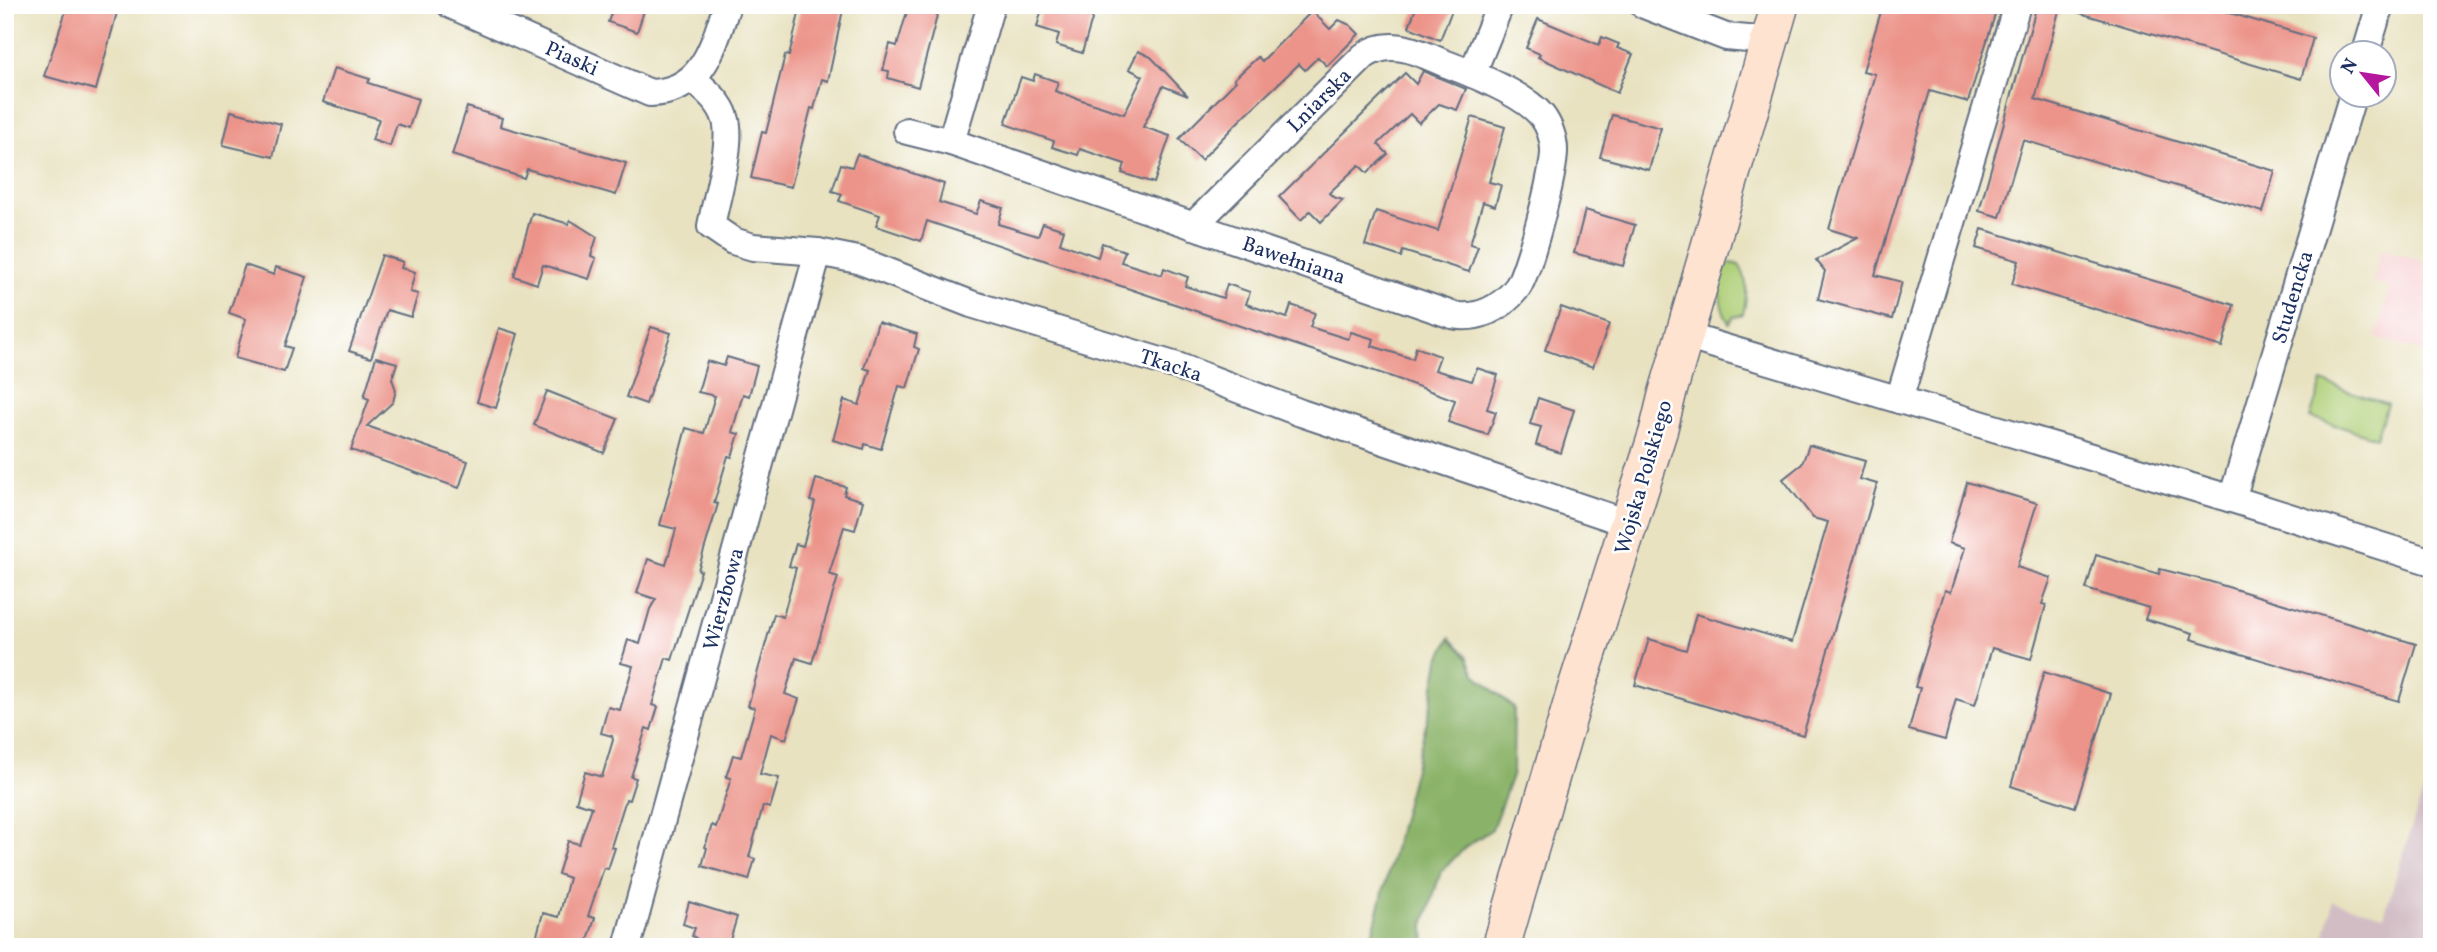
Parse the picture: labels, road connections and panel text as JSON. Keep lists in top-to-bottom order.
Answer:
{
  "streets": {
    "main road": ["Wojska Polskiego"],
    "street": [
      "Piaski",
      "Lniarska",
      "Bawełniana",
      "Studencka",
      "Tkacka",
      "Wierzbowa"
    ]
  },
  "crossings": [
    ["Piaski", "Tkacka"],
    ["Lniarska", "Bawełniana"],
    ["Tkacka", "Wojska Polskiego"],
    ["Tkacka", "Wierzbowa"]
  ],
  "north": "top left"
}
